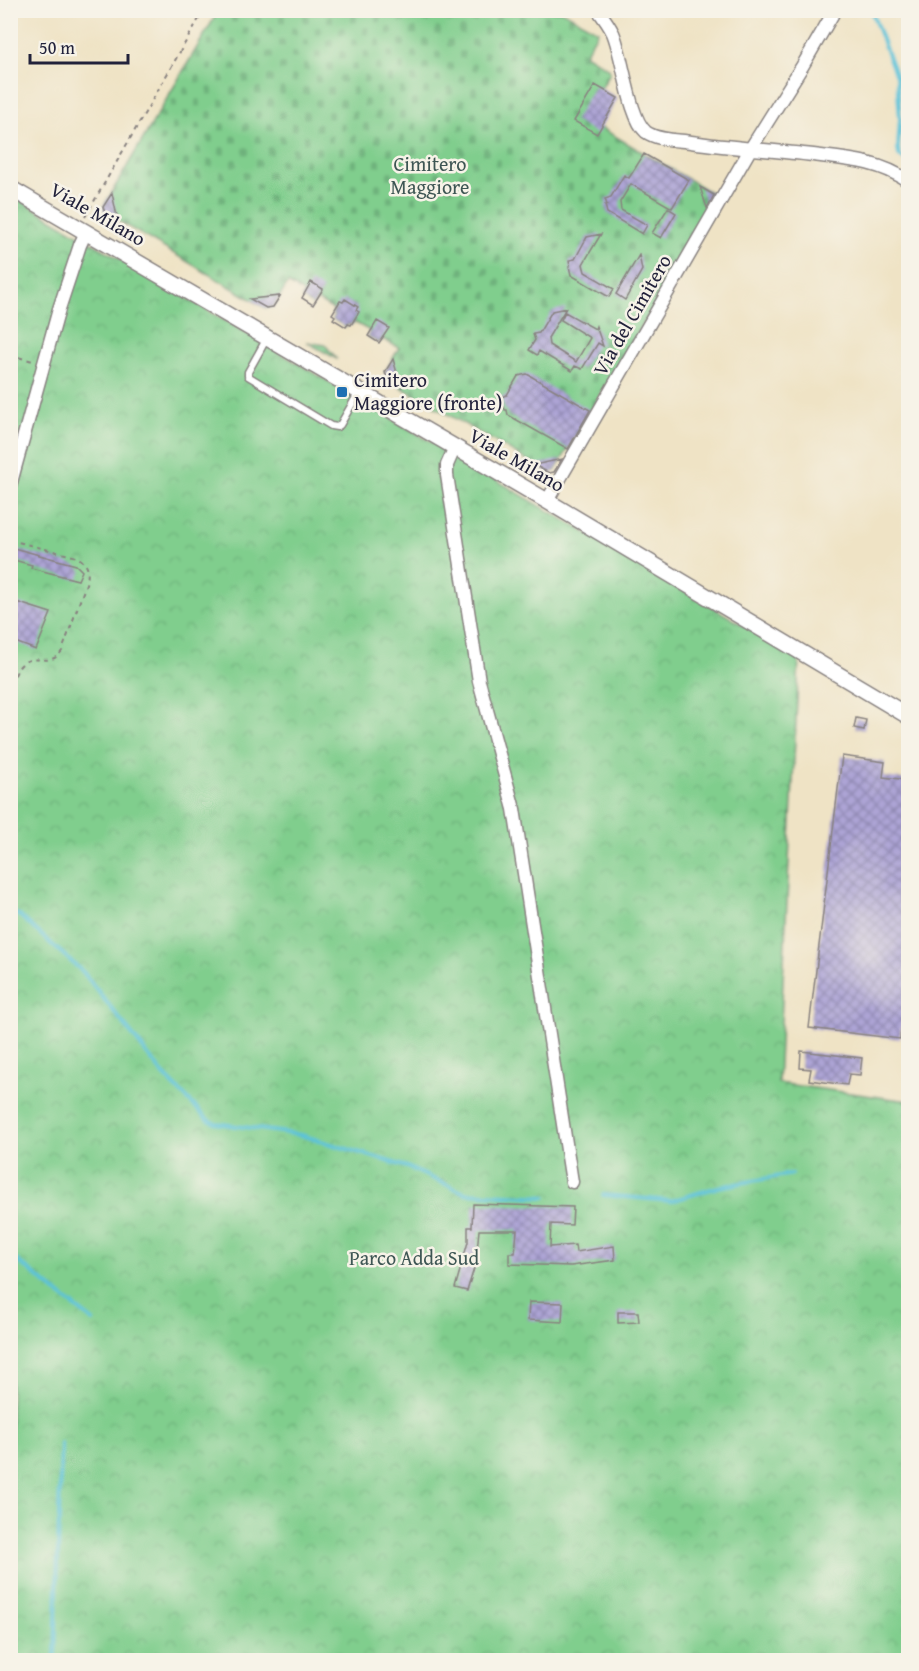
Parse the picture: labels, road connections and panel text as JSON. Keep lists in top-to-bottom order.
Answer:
{
  "streets": {
    "street": ["Viale Milano", "Via del Cimitero"]
  },
  "crossings": [
    ["Viale Milano", "Via del Cimitero"]
  ],
  "parks": ["Cimitero Maggiore", "Parco Adda Sud"],
  "places": {
    "transit": ["Cimitero Maggiore (fronte)"]
  },
  "scale_bar": "50 m"
}
